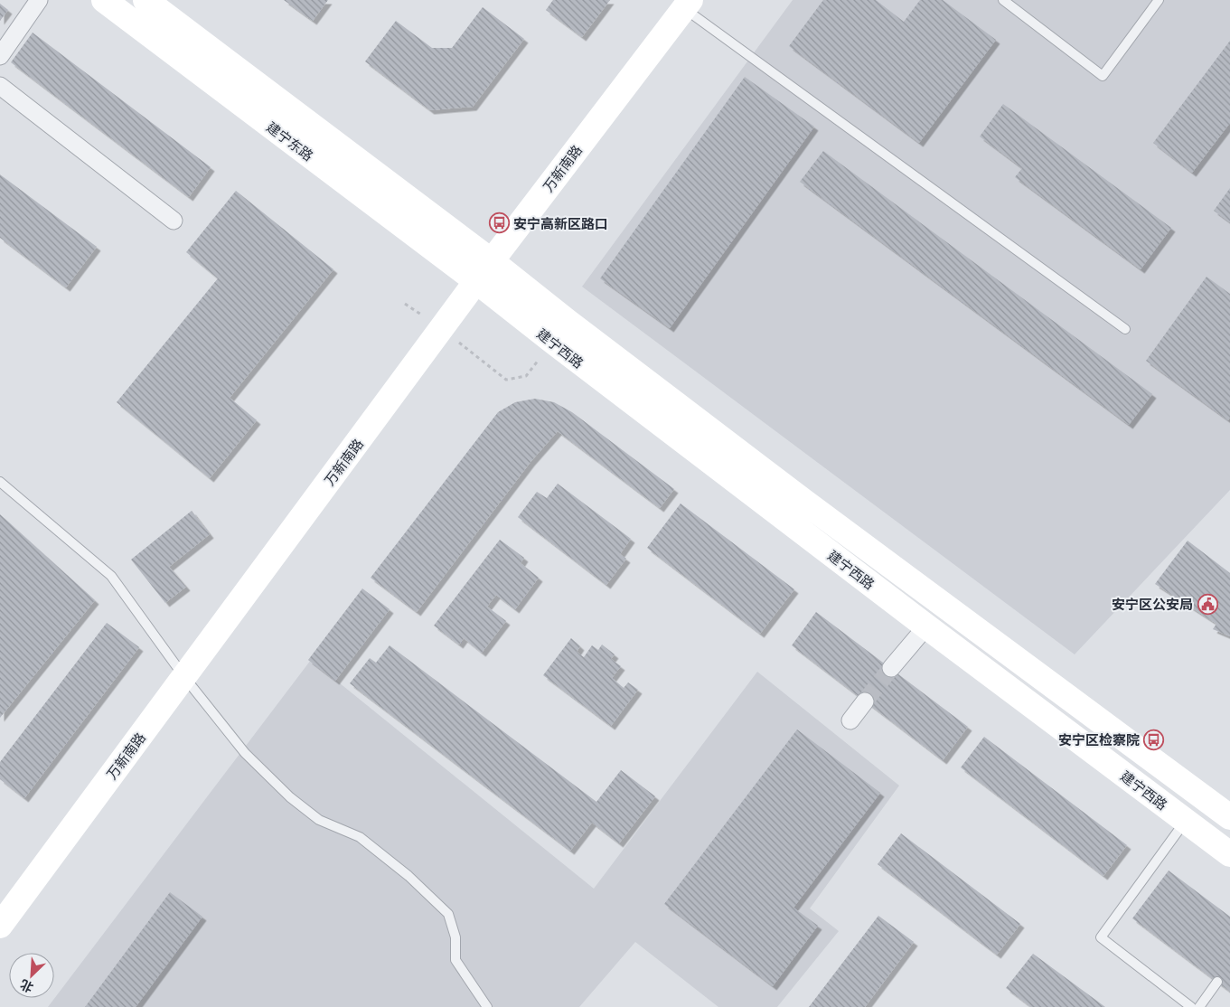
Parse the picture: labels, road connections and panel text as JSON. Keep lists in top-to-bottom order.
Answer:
{
  "streets": {
    "main road": ["建宁东路", "万新南路", "建宁西路"]
  },
  "crossings": [
    ["建宁东路", "万新南路"],
    ["建宁东路", "建宁西路"],
    ["万新南路", "建宁西路"]
  ],
  "places": {
    "bus stop": ["安宁高新区路口", "安宁区检察院"],
    "public building": ["安宁区公安局"]
  },
  "north": "bottom left"
}
